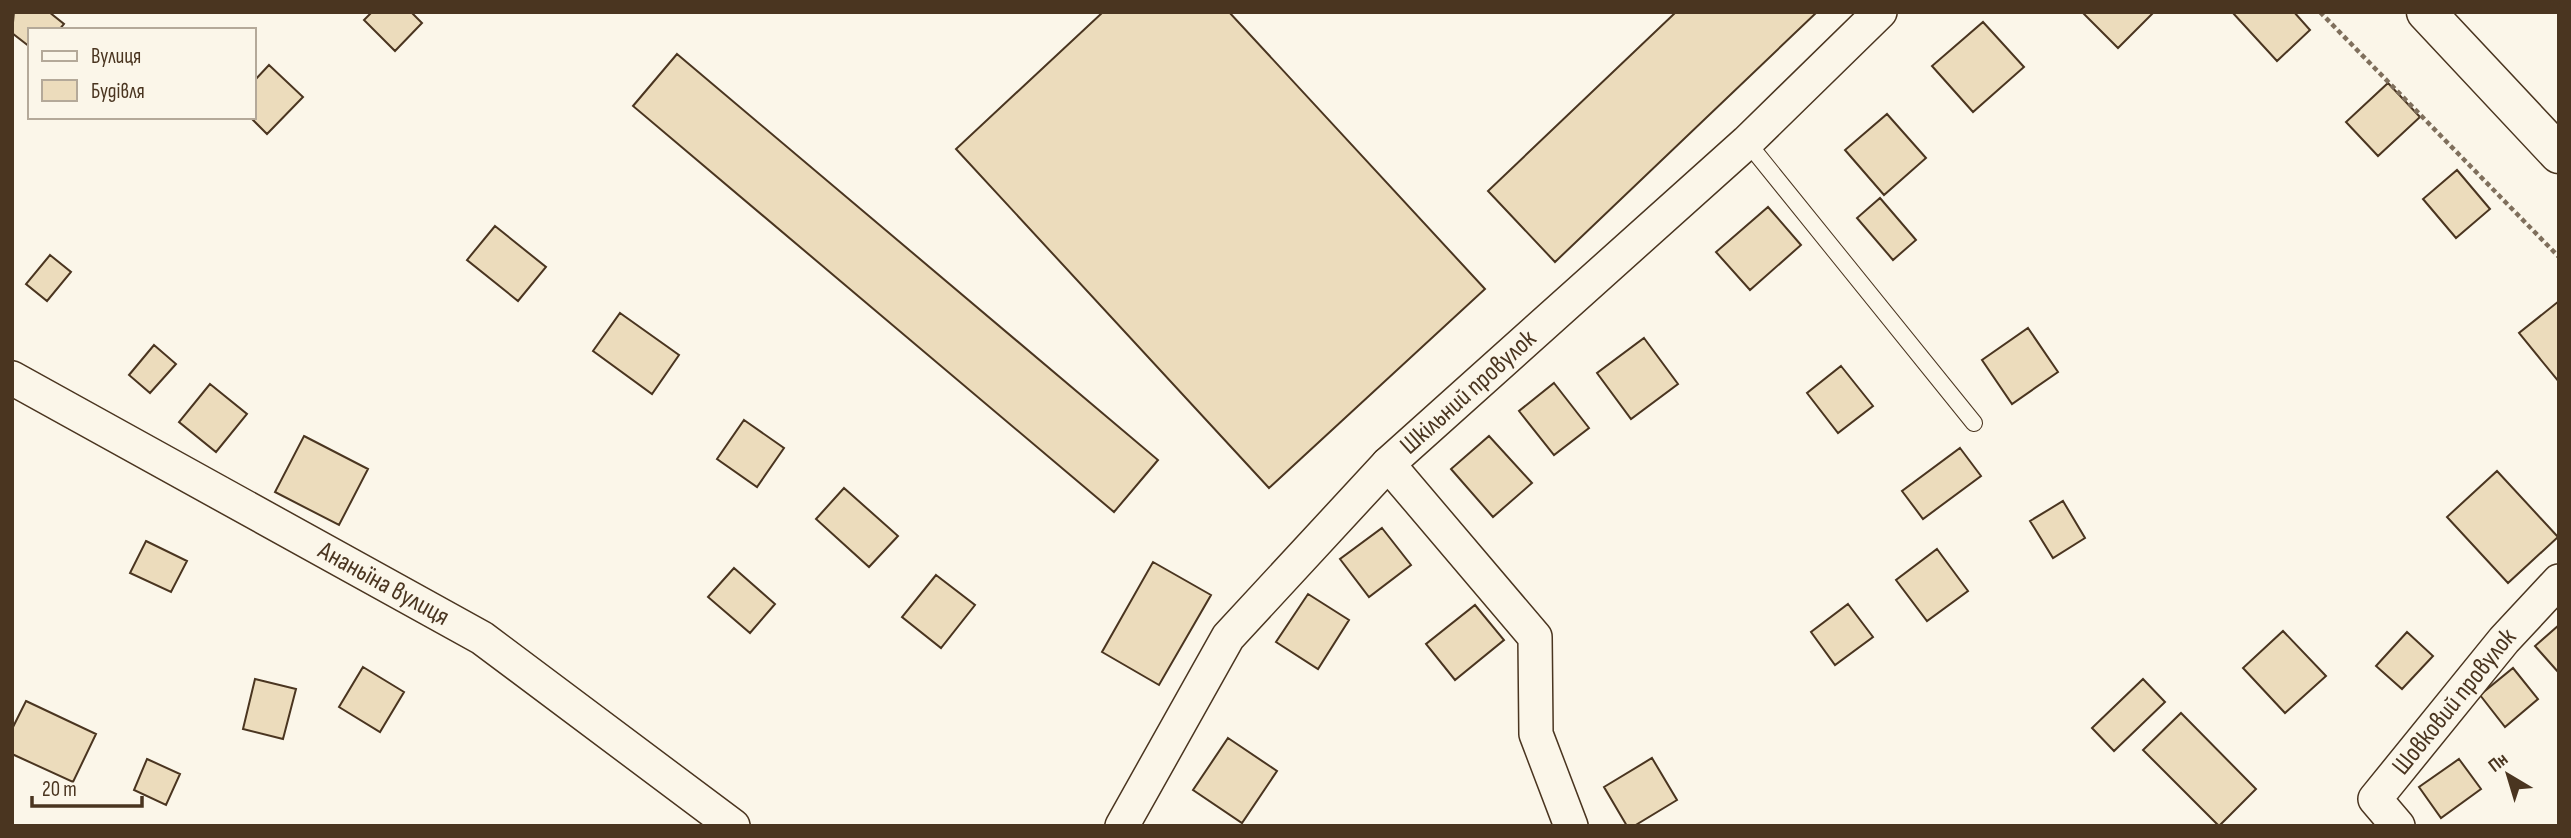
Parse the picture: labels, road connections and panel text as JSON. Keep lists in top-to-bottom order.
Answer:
{
  "streets": {
    "street": ["Шкільний провулок", "Ананьїна вулиця", "Шовковий провулок"]
  },
  "legend": ["Вулиця", "Будівля"],
  "scale_bar": "20 m",
  "north": "top left"
}
